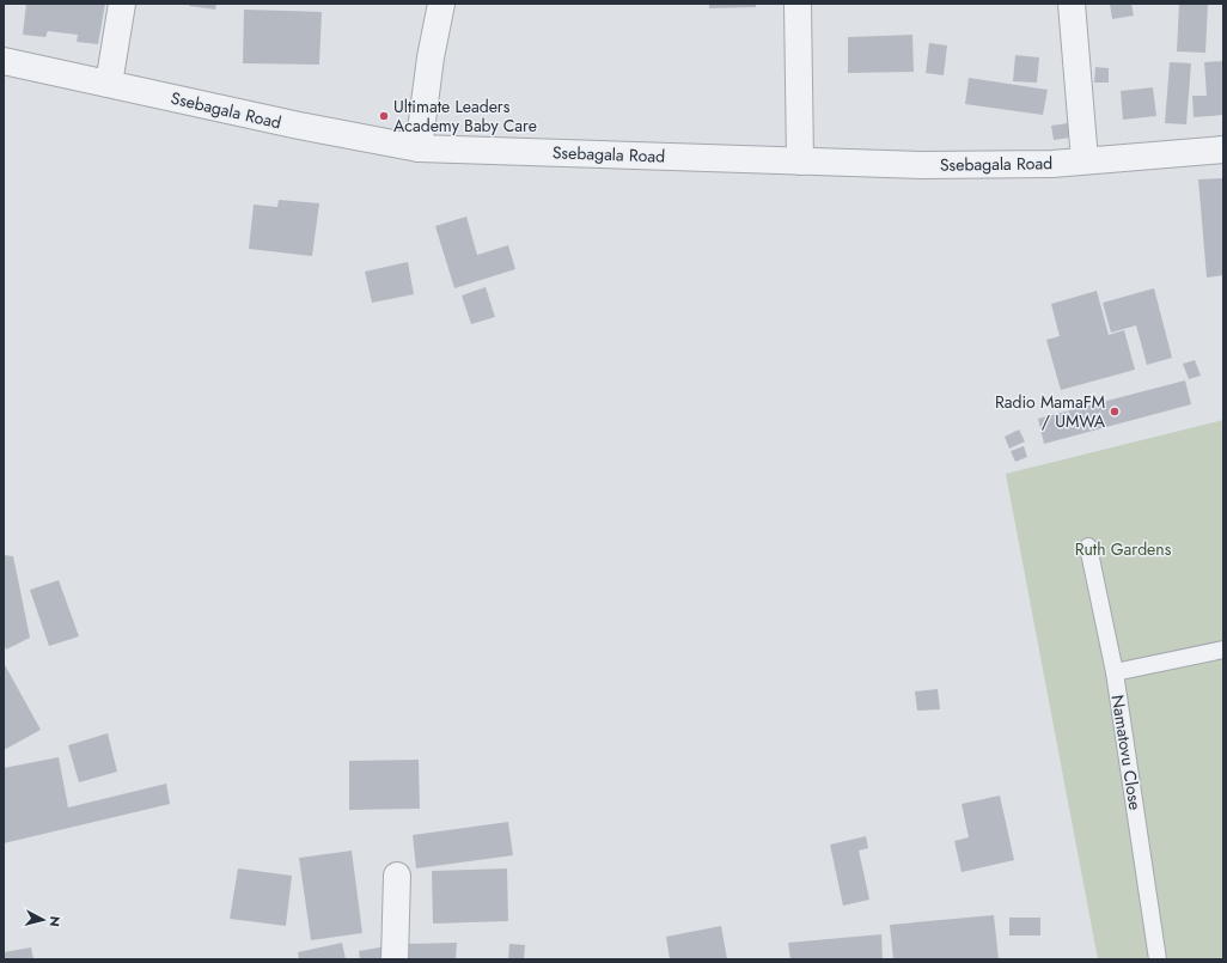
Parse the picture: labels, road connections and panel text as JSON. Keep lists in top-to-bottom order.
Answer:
{
  "streets": {
    "street": ["Ssebagala Road"],
    "lane": ["Namatovu Close"]
  },
  "parks": ["Ruth Gardens"],
  "places": ["Ultimate Leaders Academy Baby Care", "Radio MamaFM / UMWA"],
  "north": "right"
}
